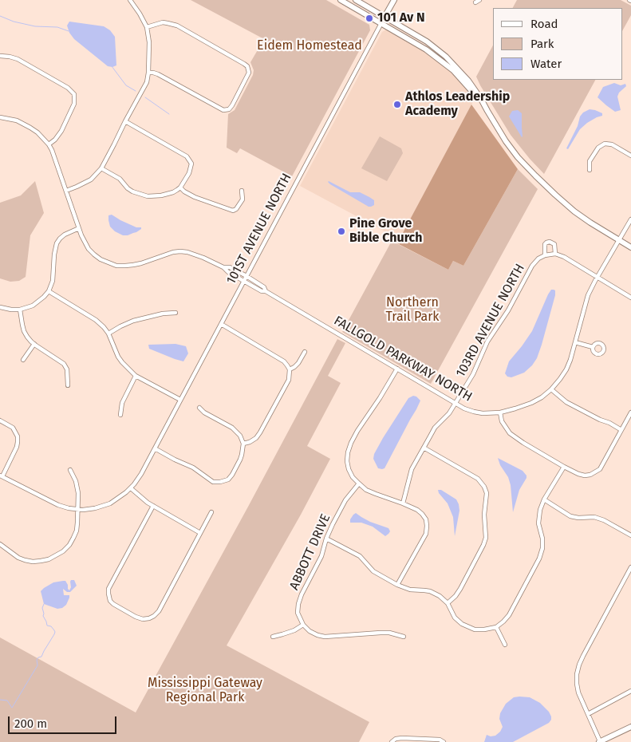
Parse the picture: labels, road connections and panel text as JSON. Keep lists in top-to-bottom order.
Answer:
{
  "streets": {
    "main road": ["101ST AVENUE NORTH"],
    "street": ["103RD AVENUE NORTH", "FALLGOLD PARKWAY NORTH", "ABBOTT DRIVE"]
  },
  "crossings": [
    ["101ST AVENUE NORTH", "FALLGOLD PARKWAY NORTH"],
    ["103RD AVENUE NORTH", "FALLGOLD PARKWAY NORTH"]
  ],
  "parks": ["Eidem Homestead", "Northern Trail Park", "Mississippi Gateway Regional Park"],
  "places": ["101 Av N", "Athlos Leadership Academy", "Pine Grove Bible Church"],
  "legend": ["Road", "Park", "Water"],
  "scale_bar": "200 m"
}
